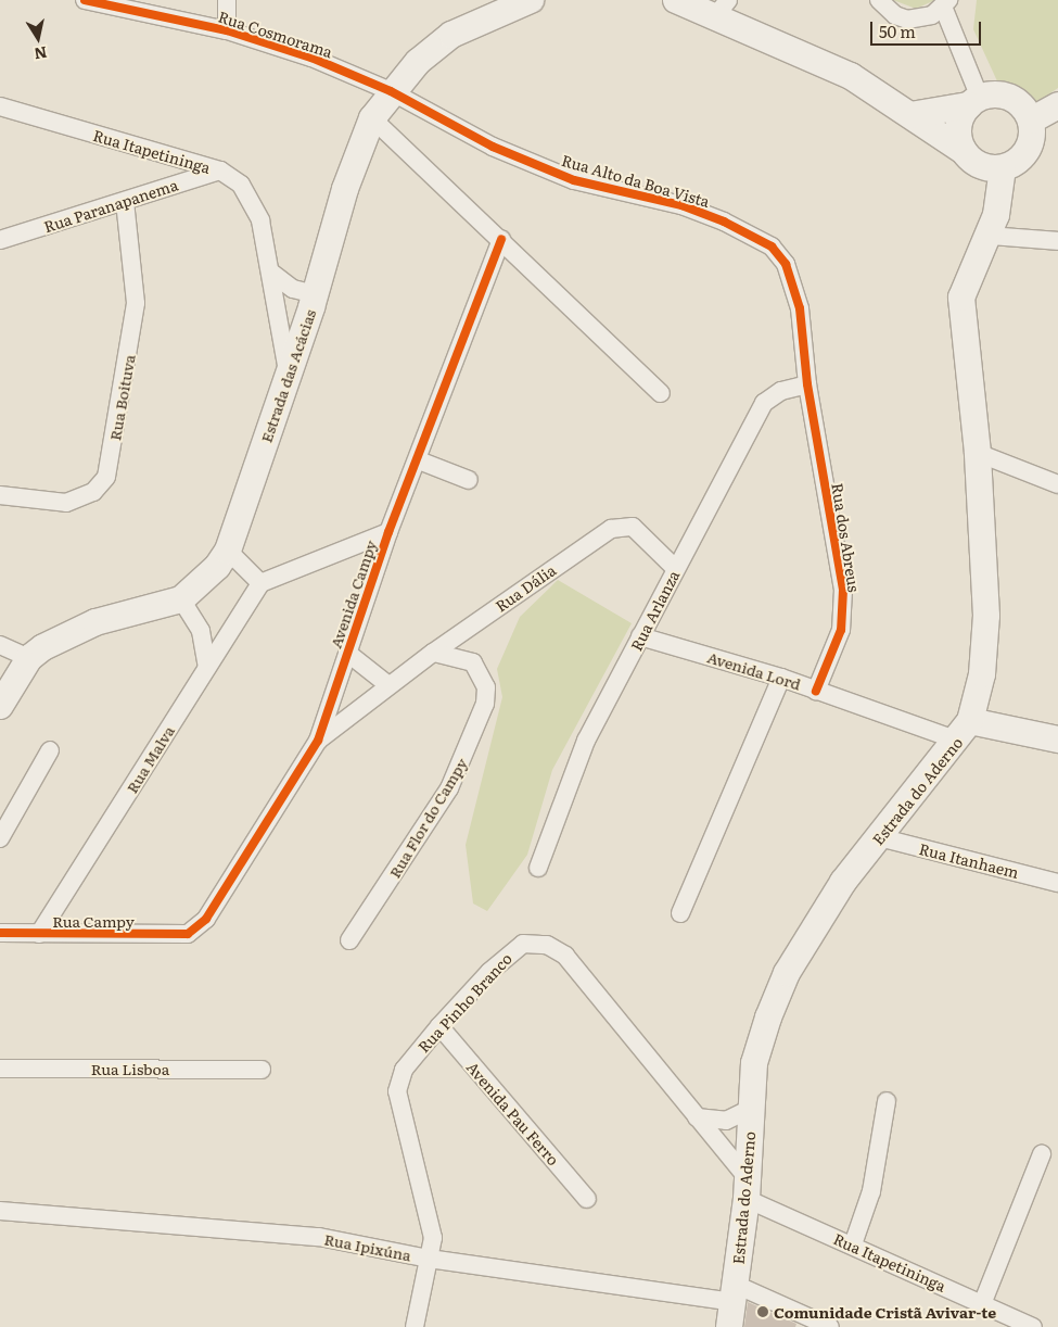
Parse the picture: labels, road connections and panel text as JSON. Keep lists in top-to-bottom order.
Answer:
{
  "streets": {
    "main road": ["Estrada das Acácias", "Estrada do Aderno"],
    "street": [
      "Rua Cosmorama",
      "Rua Itapetininga",
      "Rua Alto da Boa Vista",
      "Rua Paranapanema",
      "Rua Boituva",
      "Rua dos Abreus",
      "Rua Dália",
      "Avenida Campy",
      "Rua Arlanza",
      "Avenida Lord",
      "Rua Malva",
      "Rua Flor do Campy",
      "Rua Itanhaem",
      "Rua Campy",
      "Rua Pinho Branco",
      "Rua Lisboa",
      "Avenida Pau Ferro",
      "Rua Ipixúna"
    ]
  },
  "crossings": [
    ["Rua Cosmorama", "Rua Alto da Boa Vista"],
    ["Rua Cosmorama", "Estrada das Acácias"],
    ["Rua Itapetininga", "Rua Paranapanema"],
    ["Rua Itapetininga", "Estrada das Acácias"],
    ["Rua Itapetininga", "Estrada do Aderno"],
    ["Rua Itapetininga", "Rua Pinho Branco"],
    ["Rua Alto da Boa Vista", "Estrada das Acácias"],
    ["Rua Alto da Boa Vista", "Rua dos Abreus"],
    ["Rua Alto da Boa Vista", "Rua Arlanza"],
    ["Rua Paranapanema", "Rua Boituva"],
    ["Rua dos Abreus", "Rua Arlanza"],
    ["Rua dos Abreus", "Avenida Lord"],
    ["Rua Dália", "Avenida Campy"],
    ["Rua Dália", "Rua Arlanza"],
    ["Rua Dália", "Rua Flor do Campy"],
    ["Avenida Campy", "Rua Campy"],
    ["Rua Arlanza", "Avenida Lord"],
    ["Avenida Lord", "Estrada do Aderno"],
    ["Rua Malva", "Rua Campy"],
    ["Estrada do Aderno", "Rua Itanhaem"],
    ["Estrada do Aderno", "Rua Pinho Branco"],
    ["Estrada do Aderno", "Rua Ipixúna"],
    ["Rua Pinho Branco", "Avenida Pau Ferro"],
    ["Rua Pinho Branco", "Rua Ipixúna"]
  ],
  "places": ["Comunidade Cristã Avivar-te"],
  "scale_bar": "50 m",
  "north": "bottom"
}
